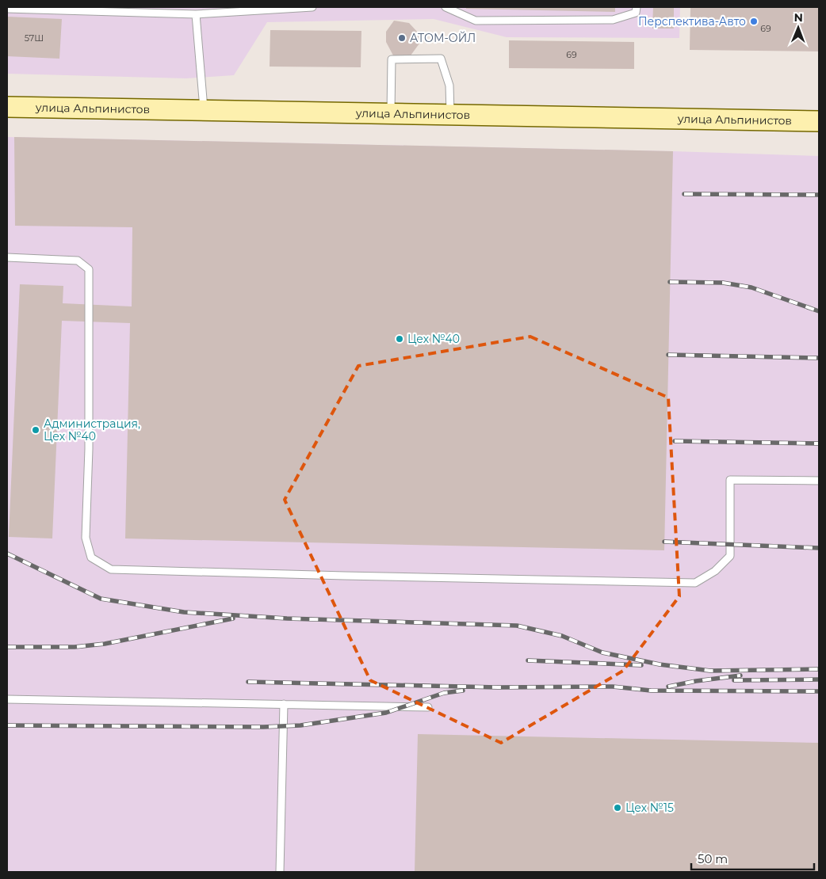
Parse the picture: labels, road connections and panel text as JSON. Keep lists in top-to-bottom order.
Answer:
{
  "streets": {
    "main road": ["улица Альпинистов"]
  },
  "places": [
    "Перспектива-Авто",
    "АТОМ-ОЙЛ",
    "Цех №40",
    "Администрация, Цех №40",
    "Цех №15"
  ],
  "house_numbers": ["69", "57Ш", "69"],
  "scale_bar": "50 m",
  "north": "top"
}
